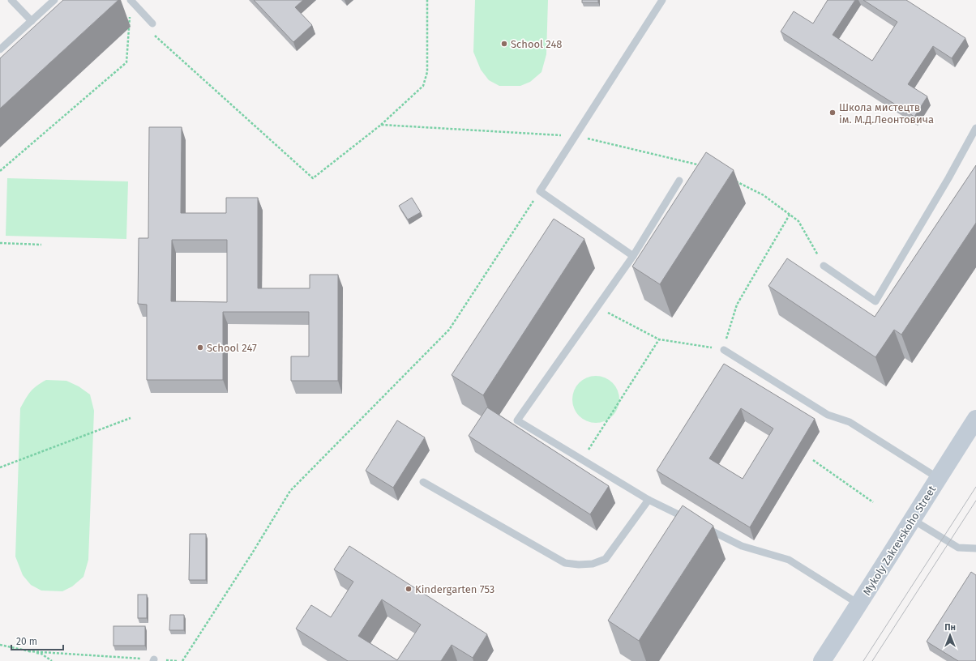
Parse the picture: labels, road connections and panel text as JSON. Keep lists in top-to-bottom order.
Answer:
{
  "streets": {
    "street": ["Mykoly Zakrevskoho Street"]
  },
  "places": [
    "School 248",
    "Школа мистецтв ім. М.Д.Леонтовича",
    "School 247",
    "Kindergarten 753"
  ],
  "scale_bar": "20 m",
  "north": "top"
}
